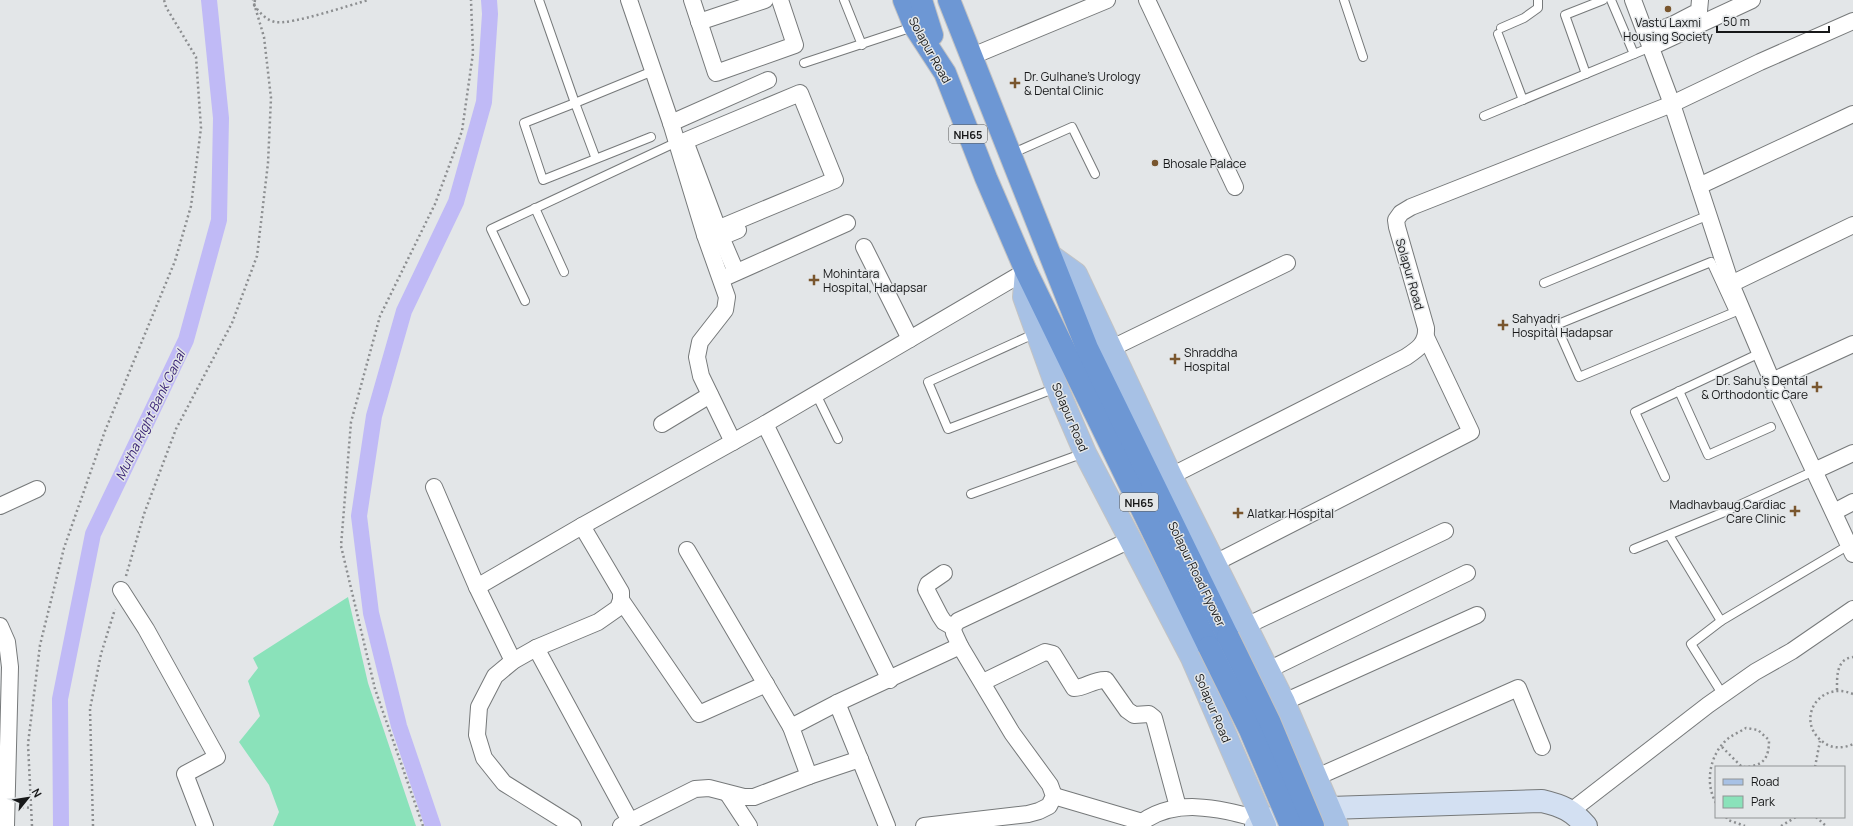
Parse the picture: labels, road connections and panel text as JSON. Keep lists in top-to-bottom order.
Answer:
{
  "streets": {
    "highway": ["Solapur Road", "NH65", "Solapur Road Flyover"]
  },
  "crossings": [
    ["Solapur Road", "Solapur Road Flyover"],
    ["NH65", "Solapur Road Flyover"]
  ],
  "water": ["Mutha Right Bank Canal"],
  "places": {
    "other": ["Vastu Laxmi Housing Society", "Bhosale Palace"],
    "health": [
      "Dr. Gulhane's Urology & Dental Clinic",
      "Mohintara Hospital, Hadapsar",
      "Sahyadri Hospital Hadapsar",
      "Shraddha Hospital",
      "Dr. Sahu's Dental & Orthodontic Care",
      "Madhavbaug Cardiac Care Clinic",
      "Alatkar Hospital"
    ]
  },
  "legend": ["Road", "Park"],
  "scale_bar": "50 m",
  "north": "top right"
}
